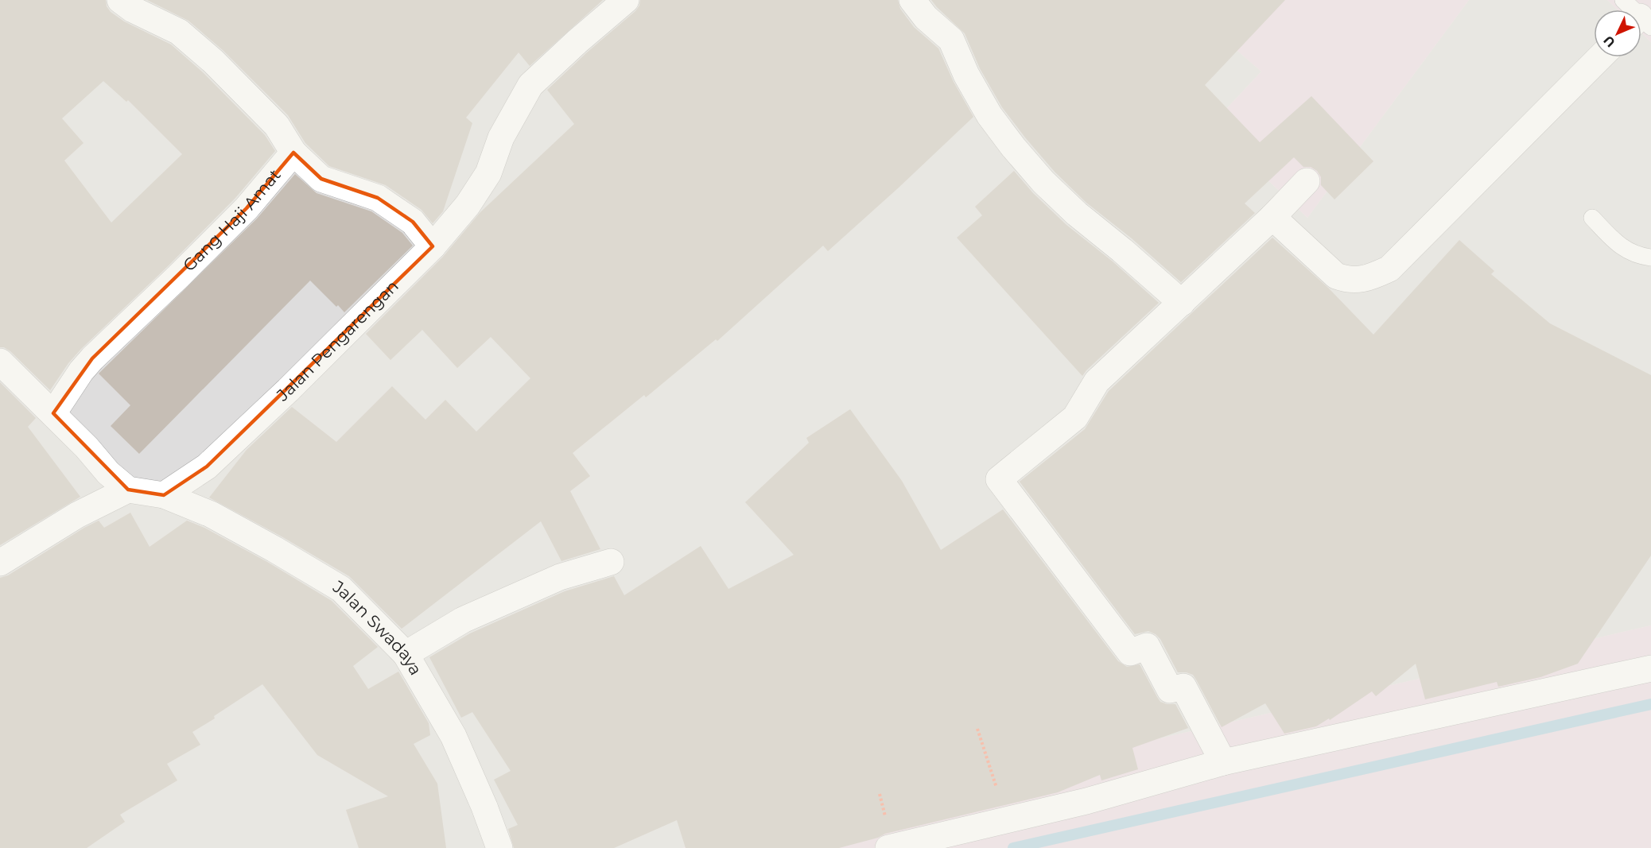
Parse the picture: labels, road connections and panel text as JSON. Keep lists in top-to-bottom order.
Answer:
{
  "streets": {
    "street": ["Gang Haji Amat", "Jalan Pengarengan", "Jalan Swadaya"]
  },
  "crossings": [
    ["Jalan Pengarengan", "Jalan Swadaya"]
  ],
  "north": "bottom left"
}
